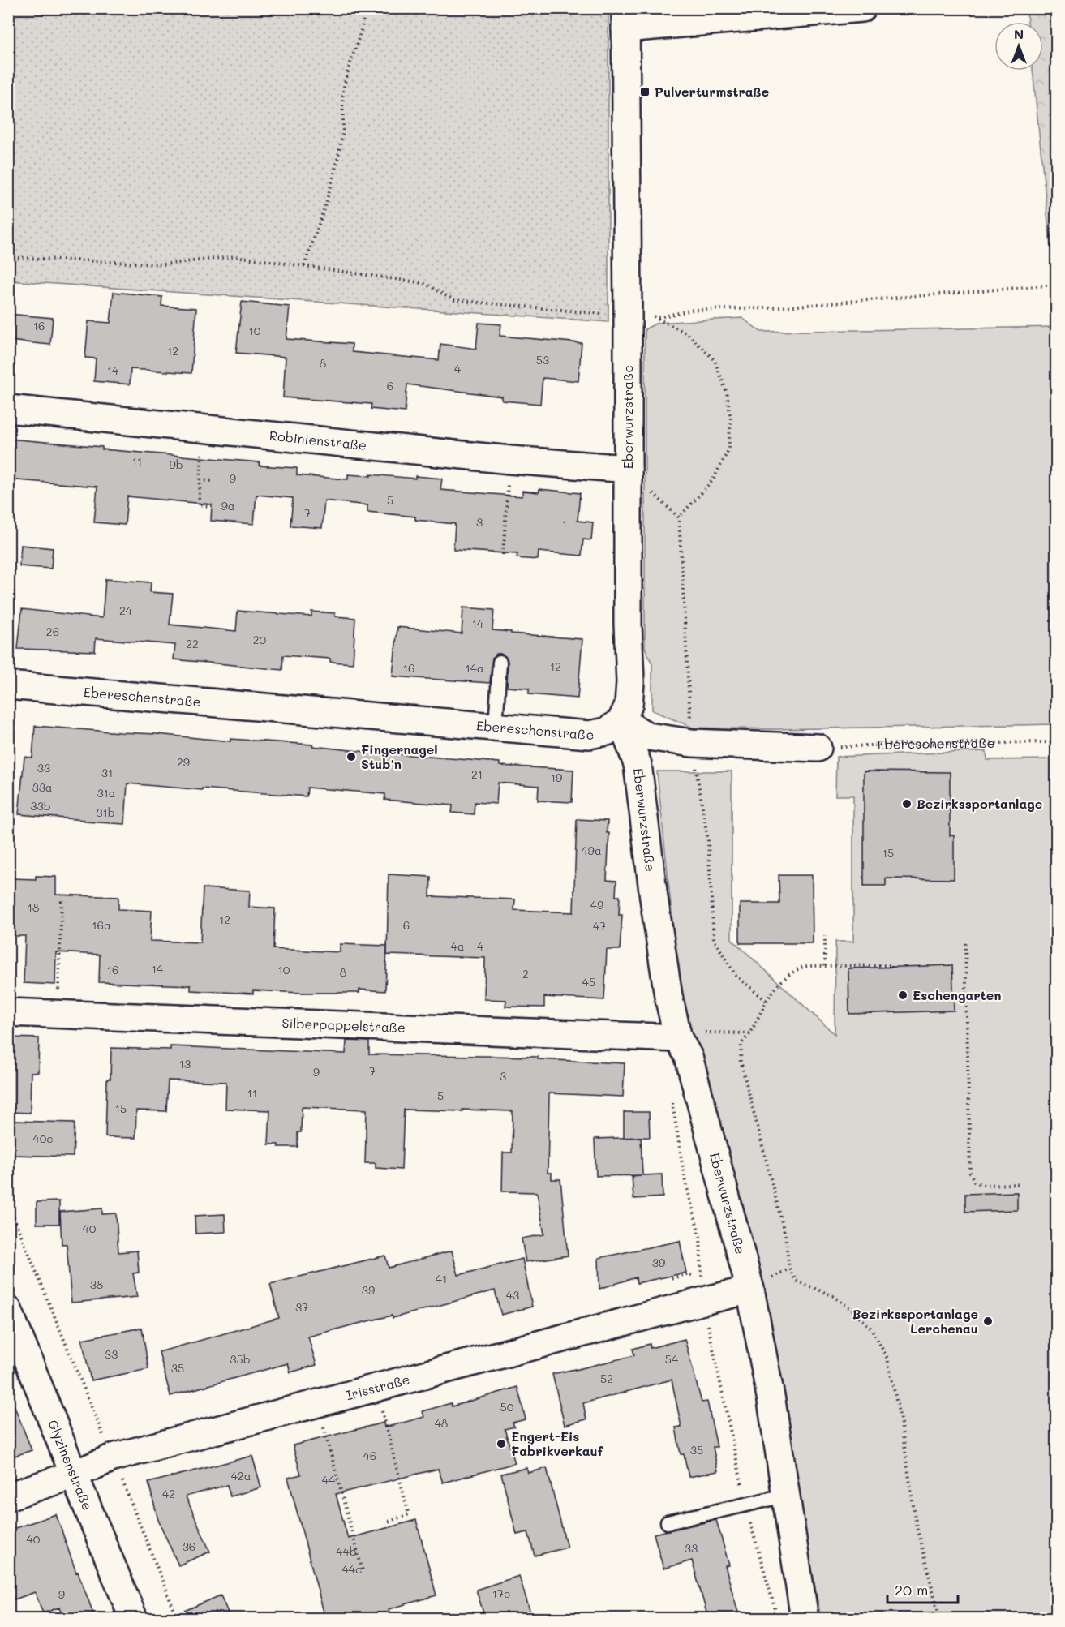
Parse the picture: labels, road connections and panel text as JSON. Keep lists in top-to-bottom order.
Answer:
{
  "streets": {
    "street": [
      "Eberwurzstraße",
      "Robinienstraße",
      "Ebereschenstraße",
      "Silberpappelstraße",
      "Irisstraße",
      "Glyzinenstraße"
    ]
  },
  "crossings": [
    ["Eberwurzstraße", "Robinienstraße"],
    ["Eberwurzstraße", "Ebereschenstraße"],
    ["Eberwurzstraße", "Silberpappelstraße"],
    ["Eberwurzstraße", "Irisstraße"],
    ["Irisstraße", "Glyzinenstraße"]
  ],
  "places": {
    "transit": ["Pulverturmstraße"],
    "other": [
      "Fingernagel Stub'n",
      "Bezirkssportanlage",
      "Eschengarten",
      "Bezirkssportanlage Lerchenau",
      "Engert-Eis Fabrikverkauf"
    ]
  },
  "house_numbers": [
    "16",
    "10",
    "12",
    "53",
    "8",
    "4",
    "14",
    "6",
    "11",
    "9b",
    "9",
    "5",
    "9a",
    "7",
    "3",
    "1",
    "24",
    "14",
    "26",
    "20",
    "22",
    "12",
    "16",
    "14a",
    "29",
    "33",
    "31",
    "21",
    "19",
    "33a",
    "31a",
    "33b",
    "31b",
    "49a",
    "15",
    "49",
    "18",
    "12",
    "16a",
    "6",
    "47",
    "4a",
    "4",
    "14",
    "16",
    "10",
    "8",
    "2",
    "45",
    "13",
    "7",
    "9",
    "3",
    "11",
    "5",
    "15",
    "40c",
    "40",
    "39",
    "41",
    "38",
    "39",
    "43",
    "37",
    "33",
    "35b",
    "54",
    "35",
    "52",
    "50",
    "48",
    "35",
    "46",
    "42a",
    "44",
    "42",
    "40",
    "36",
    "33",
    "44b",
    "44c",
    "17c",
    "9"
  ],
  "scale_bar": "20 m",
  "north": "top"
}
